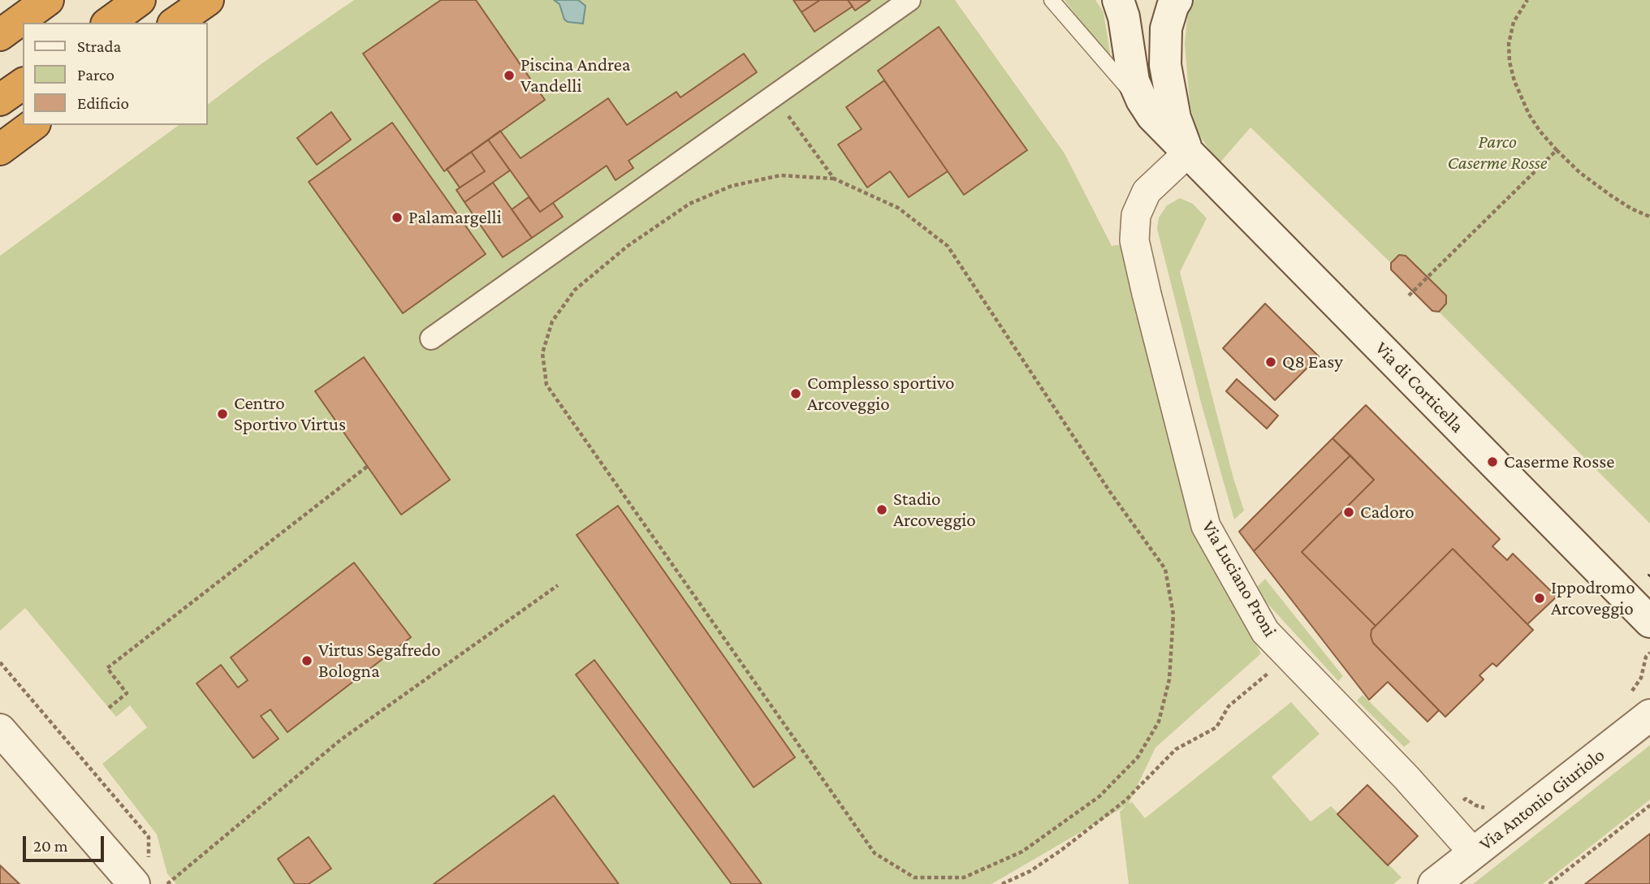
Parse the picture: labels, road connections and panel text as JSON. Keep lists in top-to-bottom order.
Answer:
{
  "streets": {
    "main road": ["Via di Corticella", "Via Antonio Giuriolo"],
    "street": ["Via Luciano Proni"]
  },
  "crossings": [
    ["Via di Corticella", "Via Luciano Proni"],
    ["Via Luciano Proni", "Via Antonio Giuriolo"]
  ],
  "parks": ["Parco Caserme Rosse"],
  "places": [
    "Piscina Andrea Vandelli",
    "Palamargelli",
    "Q8 Easy",
    "Complesso sportivo Arcoveggio",
    "Centro Sportivo Virtus",
    "Caserme Rosse",
    "Stadio Arcoveggio",
    "Cadoro",
    "Ippodromo Arcoveggio",
    "Virtus Segafredo Bologna"
  ],
  "legend": ["Strada", "Parco", "Edificio"],
  "scale_bar": "20 m"
}
